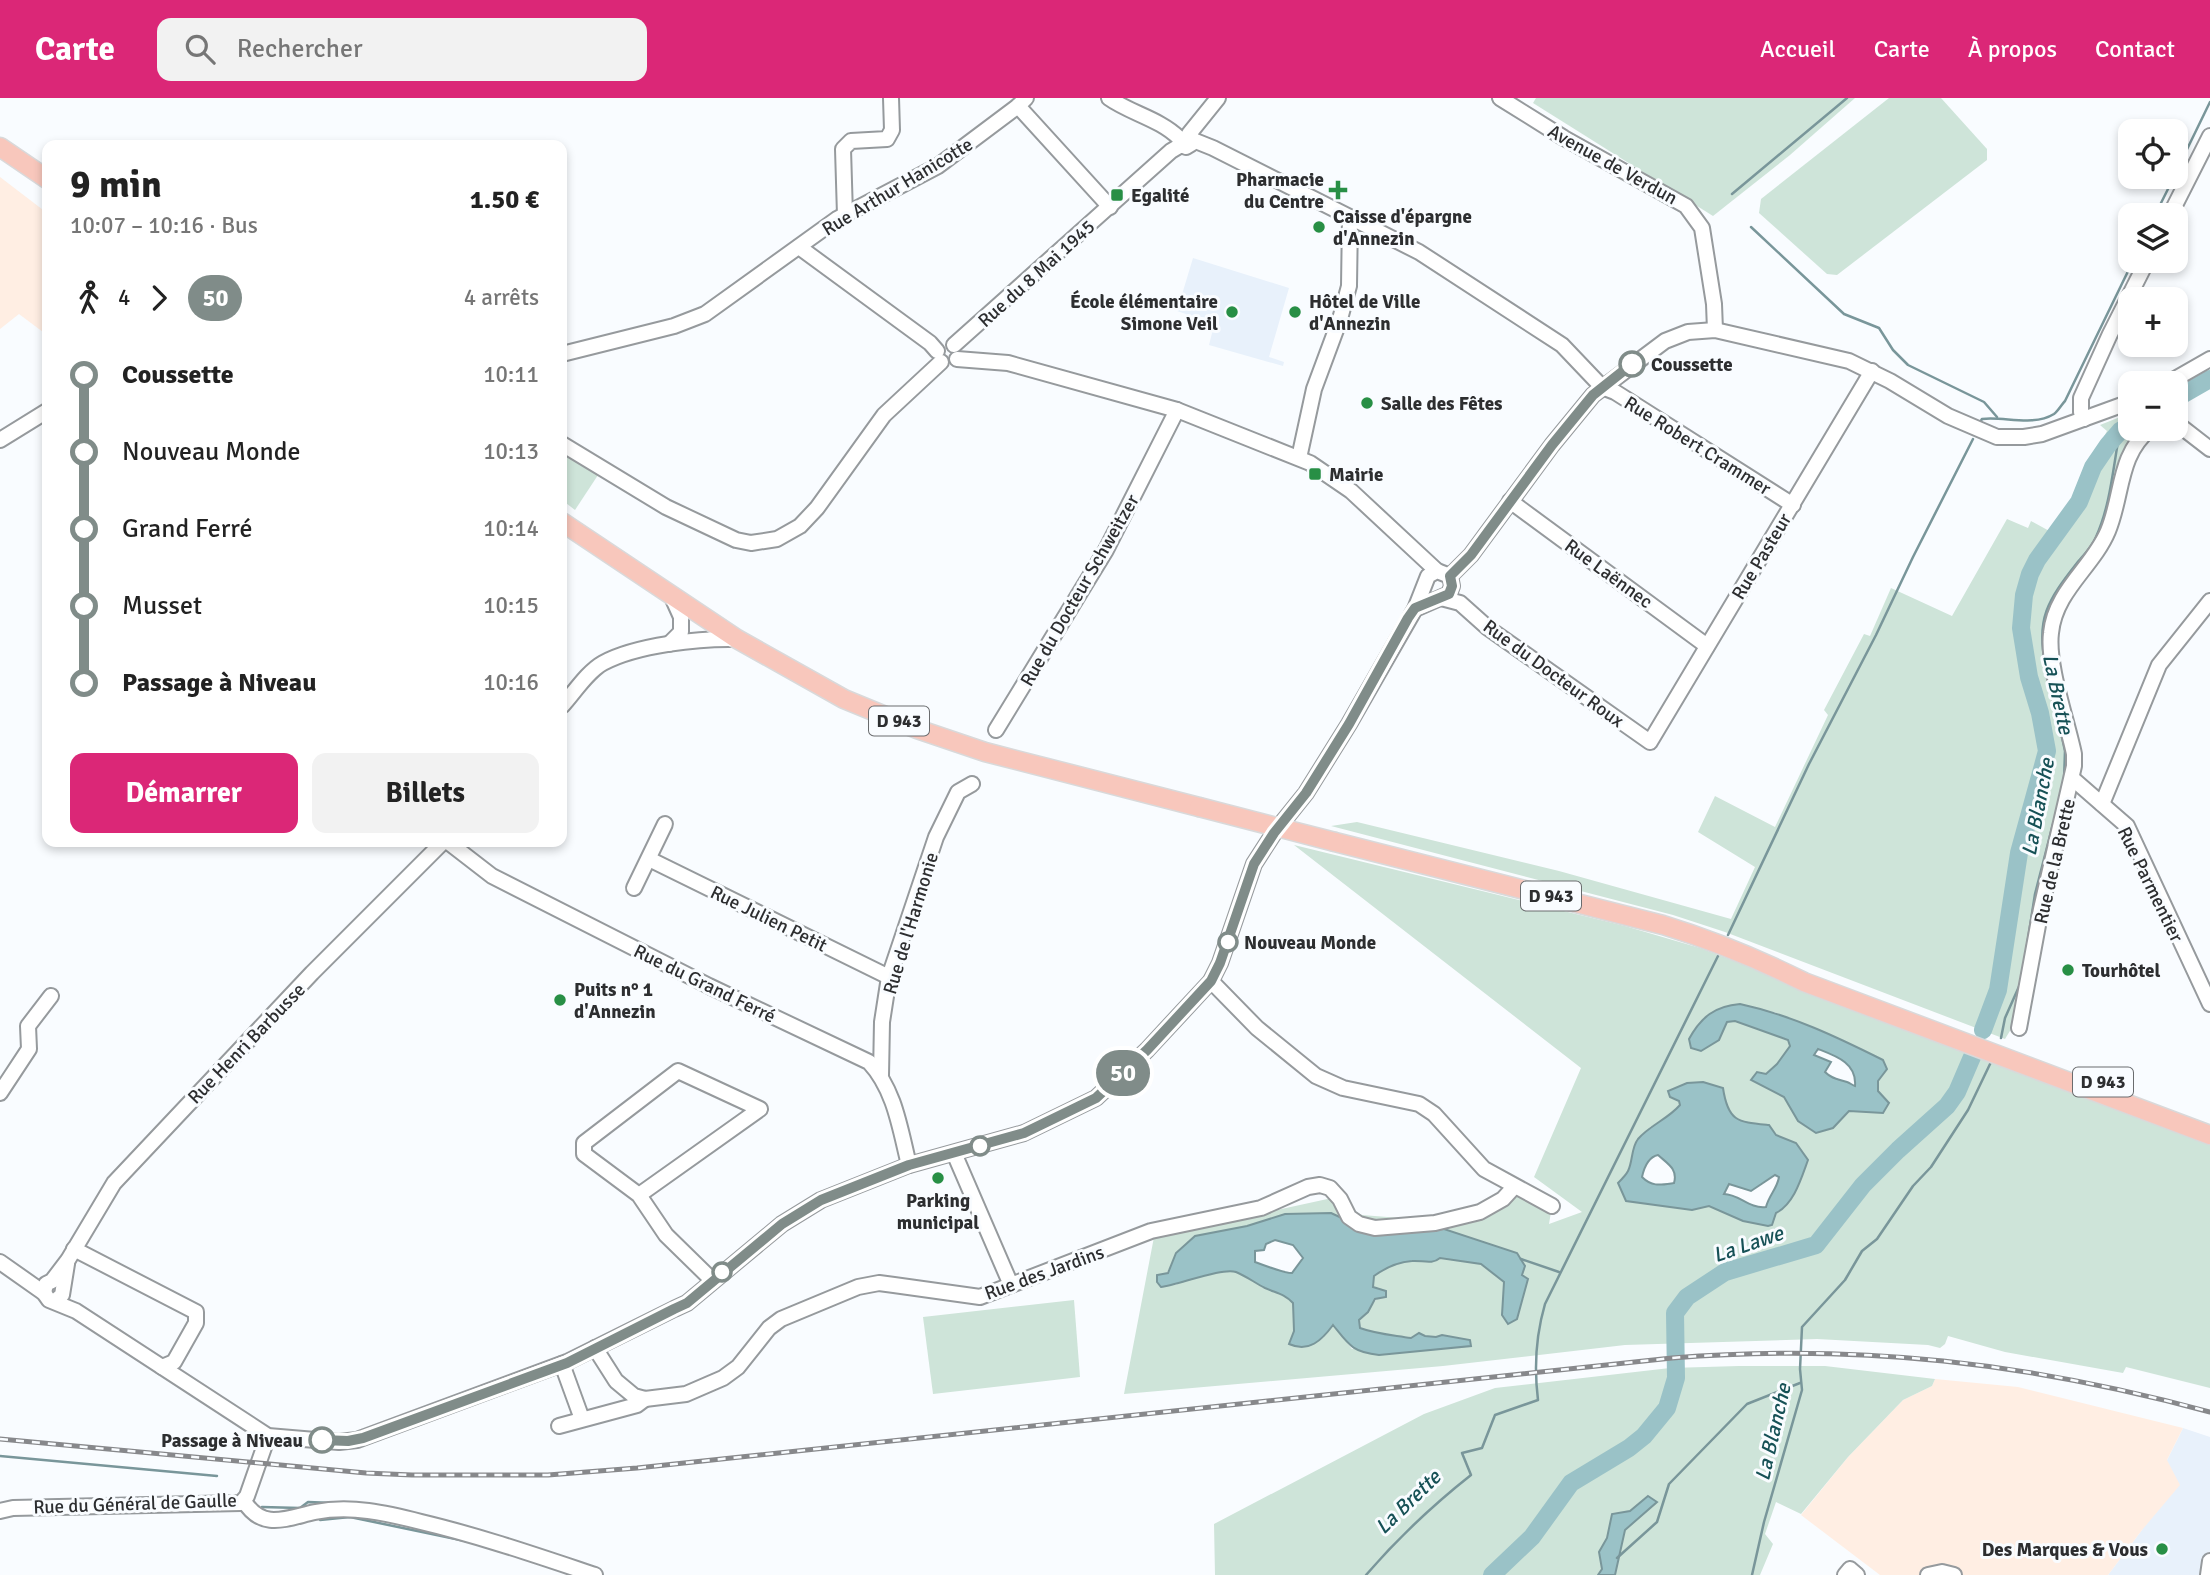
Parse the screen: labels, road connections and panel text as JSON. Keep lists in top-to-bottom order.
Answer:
{
  "streets": {
    "main road": ["D 943"],
    "street": [
      "Avenue de Verdun",
      "Rue Arthur Hanicotte",
      "Rue du 8 Mai 1945",
      "Rue Robert Crammer",
      "Rue Pasteur",
      "Rue Laënnec",
      "Rue du Docteur Schweitzer",
      "Rue du Docteur Roux",
      "Rue de la Brette",
      "Rue Parmentier",
      "Rue Julien Petit",
      "Rue de l'Harmonie",
      "Rue du Grand Ferré",
      "Rue Henri Barbusse",
      "Rue des Jardins",
      "Rue du Général de Gaulle"
    ]
  },
  "crossings": [
    ["Rue du 8 Mai 1945", "Rue Robert Crammer"],
    ["Rue Robert Crammer", "Rue Pasteur"],
    ["Rue Pasteur", "Rue Laënnec"],
    ["Rue Pasteur", "Rue du Docteur Roux"],
    ["Rue de la Brette", "Rue Parmentier"],
    ["Rue Julien Petit", "Rue de l'Harmonie"],
    ["Rue de l'Harmonie", "Rue du Grand Ferré"]
  ],
  "water": ["La Brette", "La Blanche", "La Lawe"],
  "places": {
    "health": ["Pharmacie du Centre"],
    "transit": ["Egalité", "Mairie"],
    "other": [
      "Caisse d'épargne d'Annezin",
      "École élémentaire Simone Veil",
      "Hôtel de Ville d'Annezin",
      "Coussette",
      "Salle des Fêtes",
      "Nouveau Monde",
      "Tourhôtel",
      "Puits n° 1 d'Annezin",
      "Parking municipal",
      "Passage à Niveau",
      "Des Marques & Vous"
    ]
  },
  "lines": ["bus line 50"],
  "page": {
    "header": "Carte",
    "search": "Rechercher",
    "nav": [
      "Accueil",
      "Carte",
      "À propos",
      "Contact"
    ],
    "on_map": "50",
    "map_buttons": ["+", "−"],
    "heading": ["9 min", "10:07 – 10:16 · Bus", "1.50 €"],
    "legs": ["4", "50", "4 arrêts"],
    "list": [
      {
        "name": "Coussette",
        "value": "10:11"
      },
      {
        "name": "Nouveau Monde",
        "value": "10:13"
      },
      {
        "name": "Grand Ferré",
        "value": "10:14"
      },
      {
        "name": "Musset",
        "value": "10:15"
      },
      {
        "name": "Passage à Niveau",
        "value": "10:16"
      }
    ],
    "buttons": ["Démarrer", "Billets"]
  }
}
